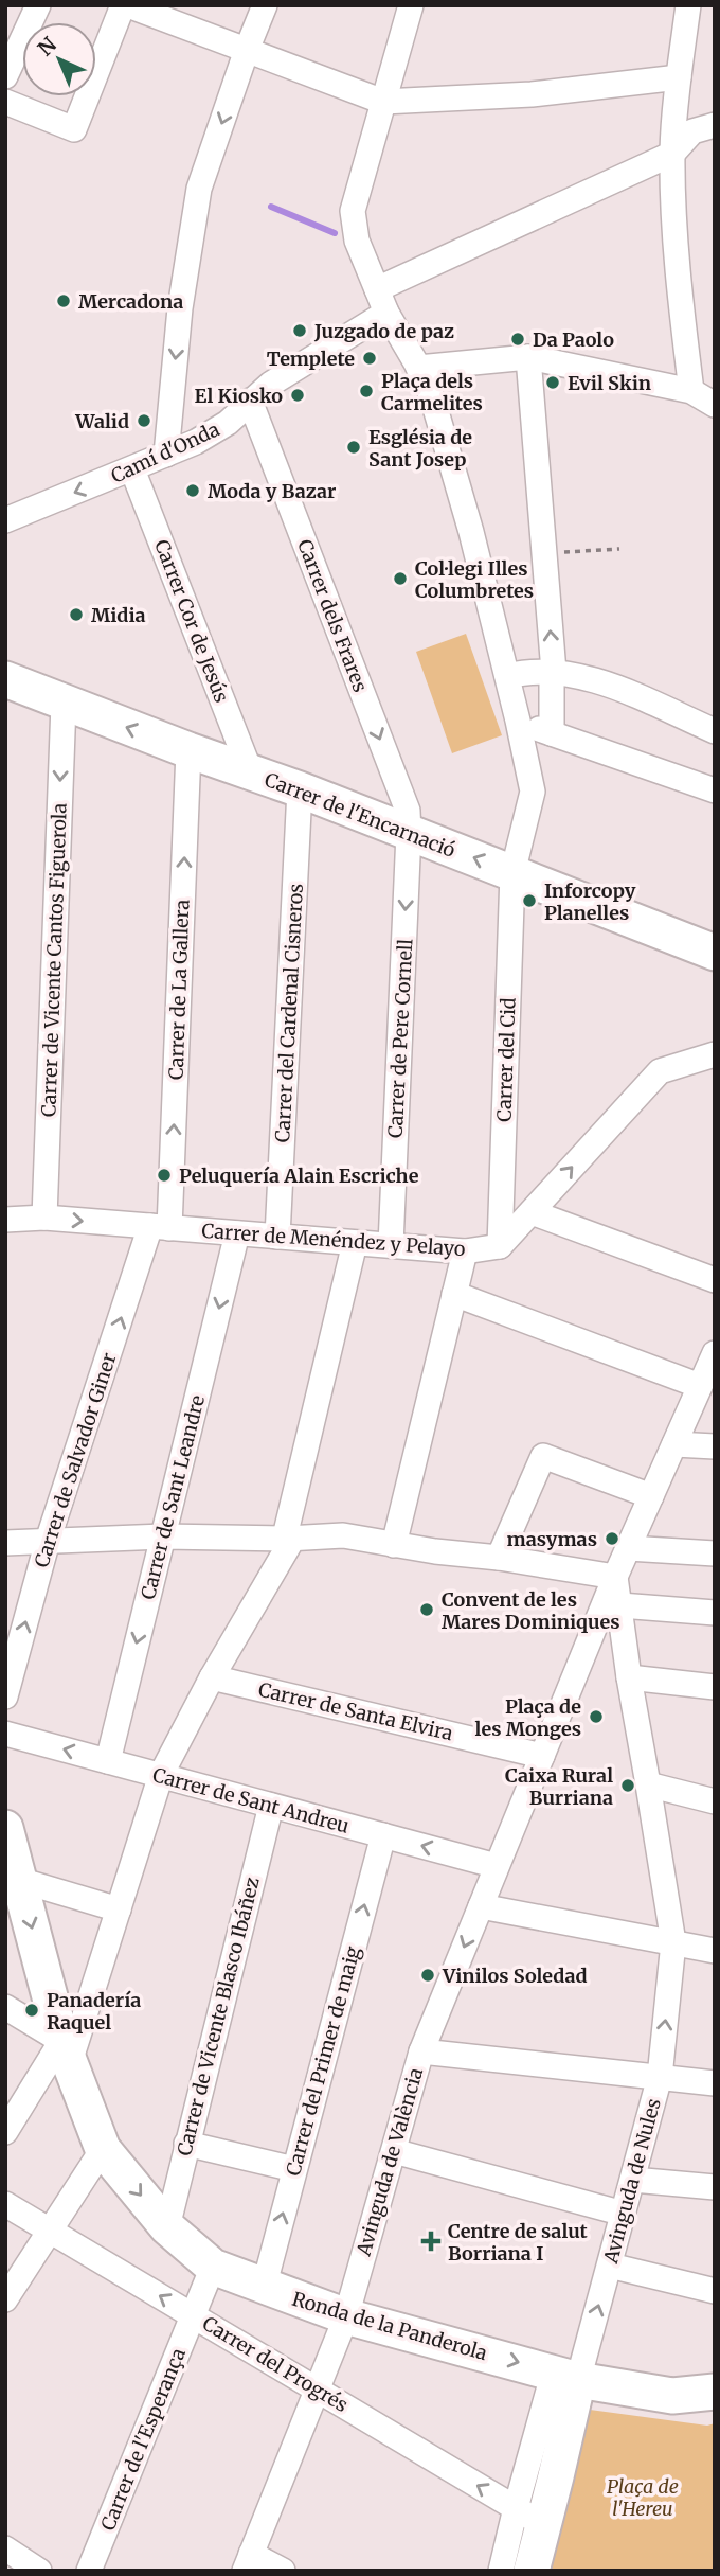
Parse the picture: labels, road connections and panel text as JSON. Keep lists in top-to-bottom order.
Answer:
{
  "streets": {
    "street": [
      "Camí d'Onda",
      "Carrer dels Frares",
      "Carrer Cor de Jesús",
      "Carrer de l'Encarnació",
      "Carrer de Vicente Cantos Figuerola",
      "Carrer de La Gallera",
      "Carrer del Cardenal Cisneros",
      "Carrer de Pere Cornell",
      "Carrer del Cid",
      "Carrer de Menéndez y Pelayo",
      "Carrer de Salvador Giner",
      "Carrer de Sant Leandre",
      "Carrer de Santa Elvira",
      "Carrer de Sant Andreu",
      "Carrer de Vicente Blasco Ibáñez",
      "Carrer del Primer de maig",
      "Avinguda de València",
      "Avinguda de Nules",
      "Ronda de la Panderola",
      "Carrer del Progrés",
      "Carrer de l'Esperança"
    ]
  },
  "crossings": [
    ["Camí d'Onda", "Carrer dels Frares"],
    ["Camí d'Onda", "Carrer Cor de Jesús"],
    ["Camí d'Onda", "Carrer del Cid"],
    ["Carrer dels Frares", "Carrer de l'Encarnació"],
    ["Carrer dels Frares", "Carrer de Pere Cornell"],
    ["Carrer Cor de Jesús", "Carrer de l'Encarnació"],
    ["Carrer de l'Encarnació", "Carrer de Vicente Cantos Figuerola"],
    ["Carrer de l'Encarnació", "Carrer de La Gallera"],
    ["Carrer de l'Encarnació", "Carrer del Cardenal Cisneros"],
    ["Carrer de l'Encarnació", "Carrer de Pere Cornell"],
    ["Carrer de l'Encarnació", "Carrer del Cid"],
    ["Carrer de Vicente Cantos Figuerola", "Carrer de Menéndez y Pelayo"],
    ["Carrer de La Gallera", "Carrer de Menéndez y Pelayo"],
    ["Carrer de La Gallera", "Carrer de Salvador Giner"],
    ["Carrer del Cardenal Cisneros", "Carrer de Menéndez y Pelayo"],
    ["Carrer de Pere Cornell", "Carrer de Menéndez y Pelayo"],
    ["Carrer del Cid", "Carrer de Menéndez y Pelayo"],
    ["Carrer de Menéndez y Pelayo", "Carrer de Salvador Giner"],
    ["Carrer de Menéndez y Pelayo", "Carrer de Sant Leandre"],
    ["Carrer de Sant Leandre", "Carrer de Sant Andreu"],
    ["Carrer de Santa Elvira", "Avinguda de València"],
    ["Carrer de Sant Andreu", "Carrer de Vicente Blasco Ibáñez"],
    ["Carrer de Sant Andreu", "Carrer del Primer de maig"],
    ["Carrer de Sant Andreu", "Avinguda de València"],
    ["Carrer de Vicente Blasco Ibáñez", "Ronda de la Panderola"],
    ["Carrer del Primer de maig", "Ronda de la Panderola"],
    ["Avinguda de València", "Ronda de la Panderola"],
    ["Avinguda de València", "Carrer del Progrés"],
    ["Avinguda de Nules", "Ronda de la Panderola"],
    ["Avinguda de Nules", "Carrer del Progrés"],
    ["Ronda de la Panderola", "Carrer de l'Esperança"],
    ["Carrer del Progrés", "Carrer de l'Esperança"]
  ],
  "one_way": [
    "Carrer de Vicente Cantos Figuerola",
    "Carrer de La Gallera",
    "Carrer de Pere Cornell",
    "Carrer del Primer de maig",
    "Ronda de la Panderola"
  ],
  "parks": ["Plaça de l'Hereu"],
  "places": {
    "other": [
      "Mercadona",
      "Juzgado de paz",
      "Da Paolo",
      "Templete",
      "Evil Skin",
      "Plaça dels Carmelites",
      "El Kiosko",
      "Walid",
      "Església de Sant Josep",
      "Moda y Bazar",
      "Col·legi Illes Columbretes",
      "Midia",
      "Inforcopy Planelles",
      "Peluquería Alain Escriche",
      "masymas",
      "Convent de les Mares Dominiques",
      "Plaça de les Monges",
      "Caixa Rural Burriana",
      "Vinilos Soledad",
      "Panadería Raquel"
    ],
    "health": ["Centre de salut Borriana I"]
  },
  "north": "top left"
}
